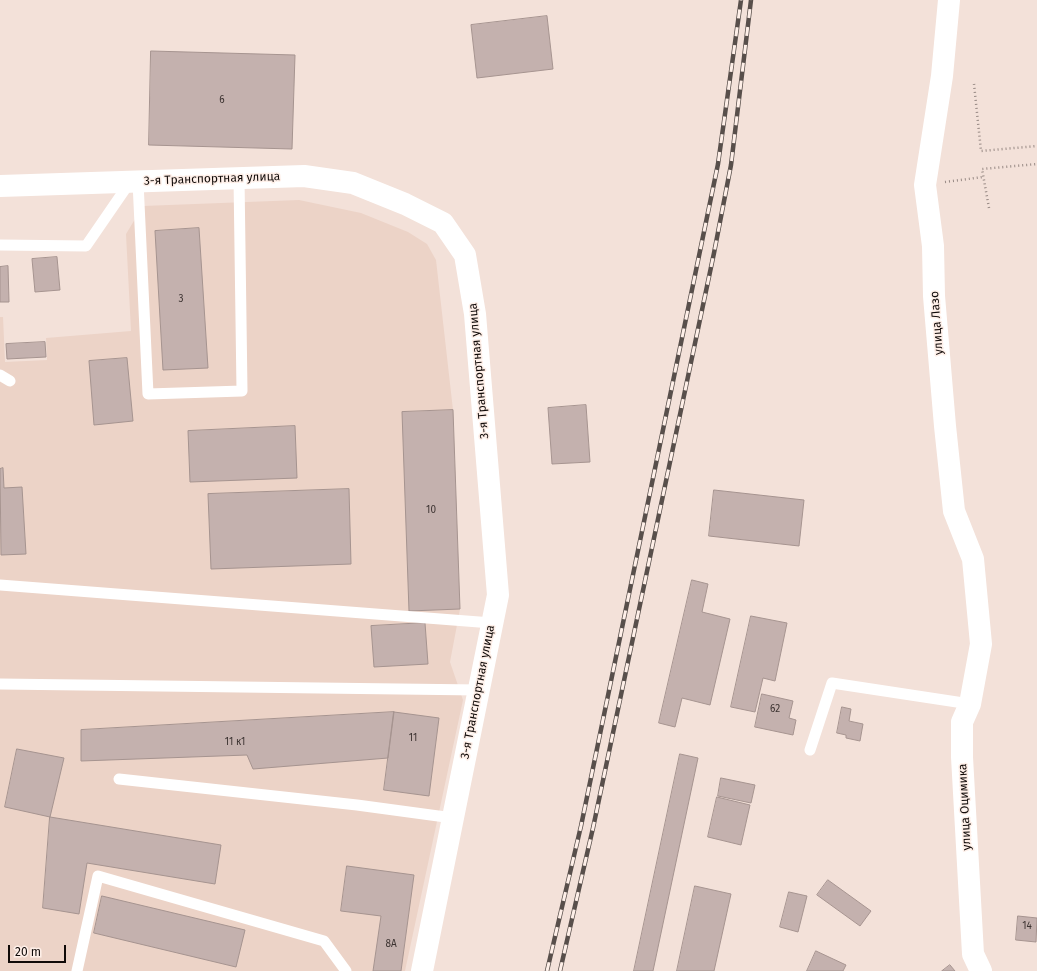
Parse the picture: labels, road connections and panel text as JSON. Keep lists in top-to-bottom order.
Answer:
{
  "streets": {
    "street": ["3-я Транспортная улица", "улица Лазо", "улица Оцимика"]
  },
  "crossings": [
    ["улица Лазо", "улица Оцимика"]
  ],
  "house_numbers": [
    "6",
    "3",
    "10",
    "62",
    "11",
    "11 к1",
    "14",
    "8А"
  ],
  "scale_bar": "20 m"
}
